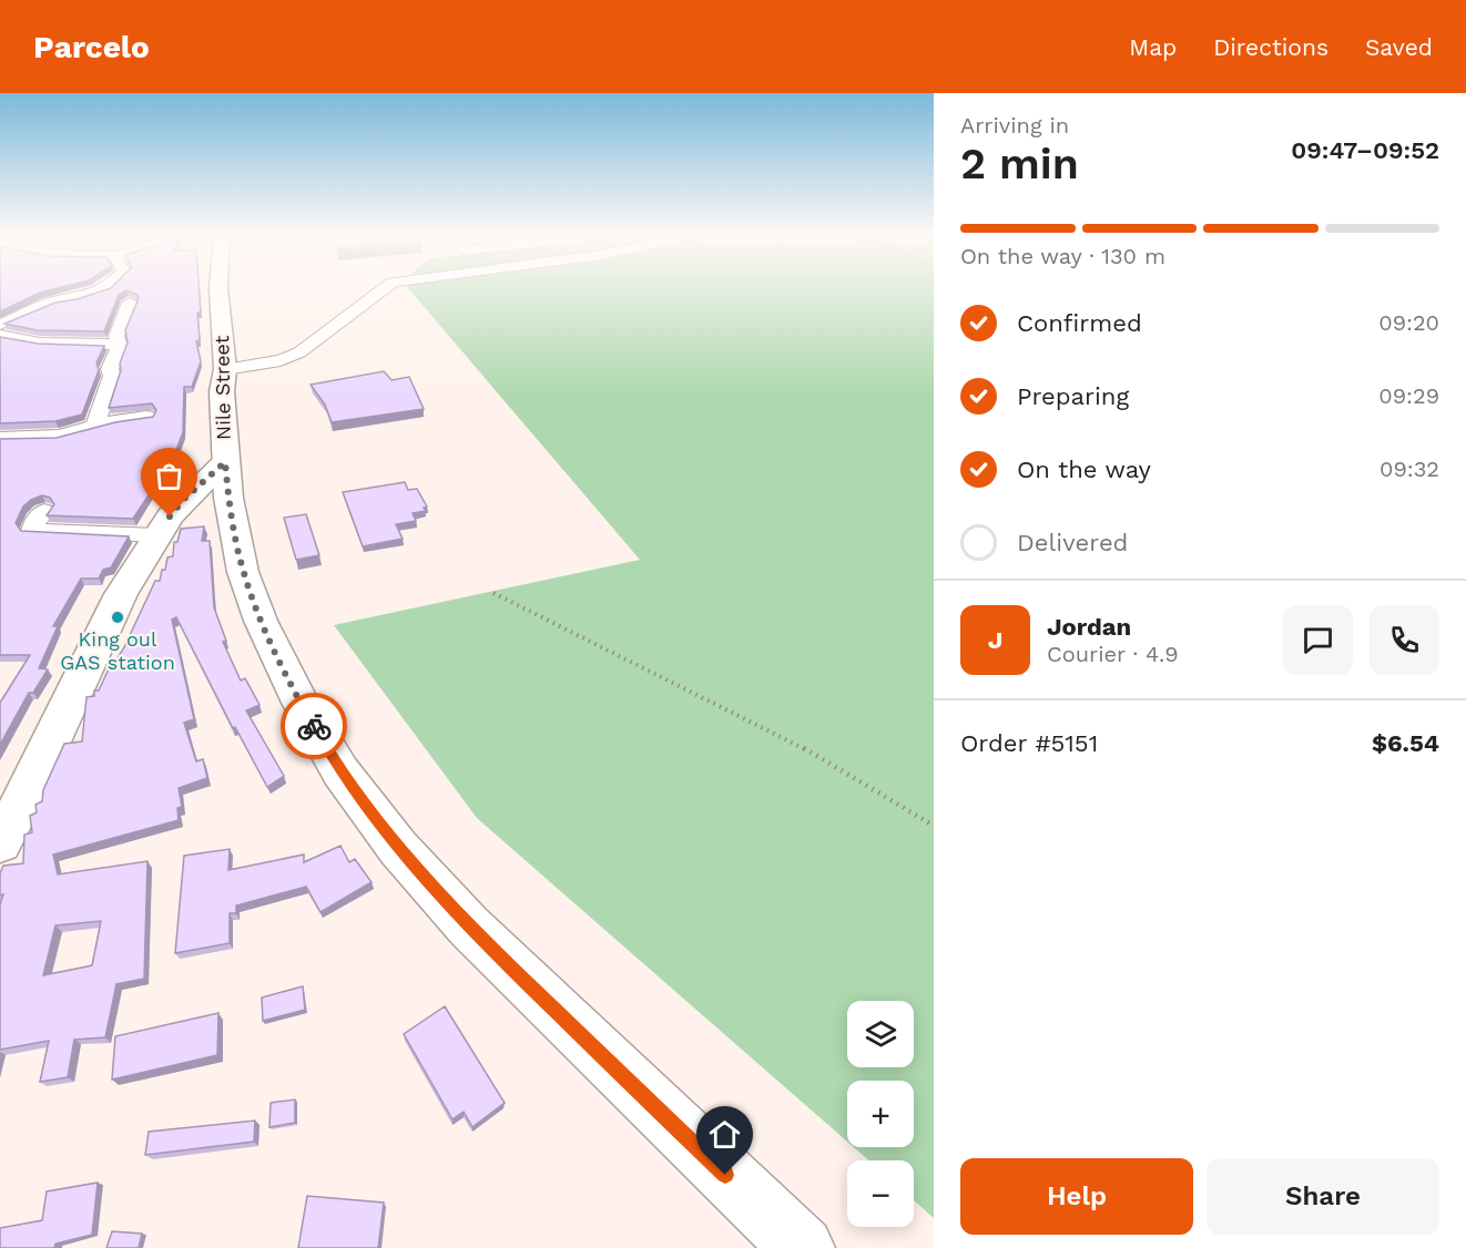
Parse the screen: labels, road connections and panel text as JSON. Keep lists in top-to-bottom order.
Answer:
{
  "streets": {
    "main road": ["Nile Street"]
  },
  "places": ["King oul GAS station"],
  "page": {
    "header": "Parcelo",
    "nav": ["Map", "Directions", "Saved"],
    "heading": ["2 min", "Arriving in", "09:47–09:52"],
    "panel": [
      "Jordan",
      "Courier · 4.9",
      "Order #5151",
      "$6.54"
    ],
    "bar": "On the way · 130 m",
    "list": [
      ["Confirmed", "09:20"],
      ["Preparing", "09:29"],
      ["On the way", "09:32"],
      "Delivered"
    ],
    "round": "J",
    "map_buttons": ["+", "−"],
    "buttons": ["Help", "Share"]
  }
}
